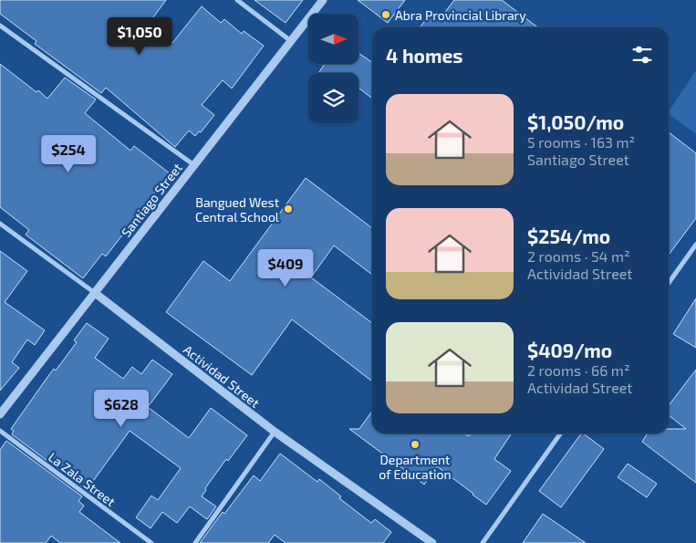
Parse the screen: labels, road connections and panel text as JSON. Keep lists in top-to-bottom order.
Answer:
{
  "streets": {
    "street": ["Santiago Street", "Actividad Street", "La Zala Street"]
  },
  "crossings": [
    ["Santiago Street", "Actividad Street"]
  ],
  "places": ["Abra Provincial Library", "Bangued West Central School", "Department of Education"],
  "north": "right",
  "page": {
    "price": [
      "$1,050",
      "$254",
      "$409",
      "$628"
    ],
    "heading": "4 homes",
    "list": [
      {
        "name": "$1,050/mo",
        "note": "5 rooms · 163 m² · Santiago Street"
      },
      {
        "name": "$254/mo",
        "note": "2 rooms · 54 m² · Actividad Street"
      },
      {
        "name": "$409/mo",
        "note": "2 rooms · 66 m² · Actividad Street"
      }
    ]
  }
}
